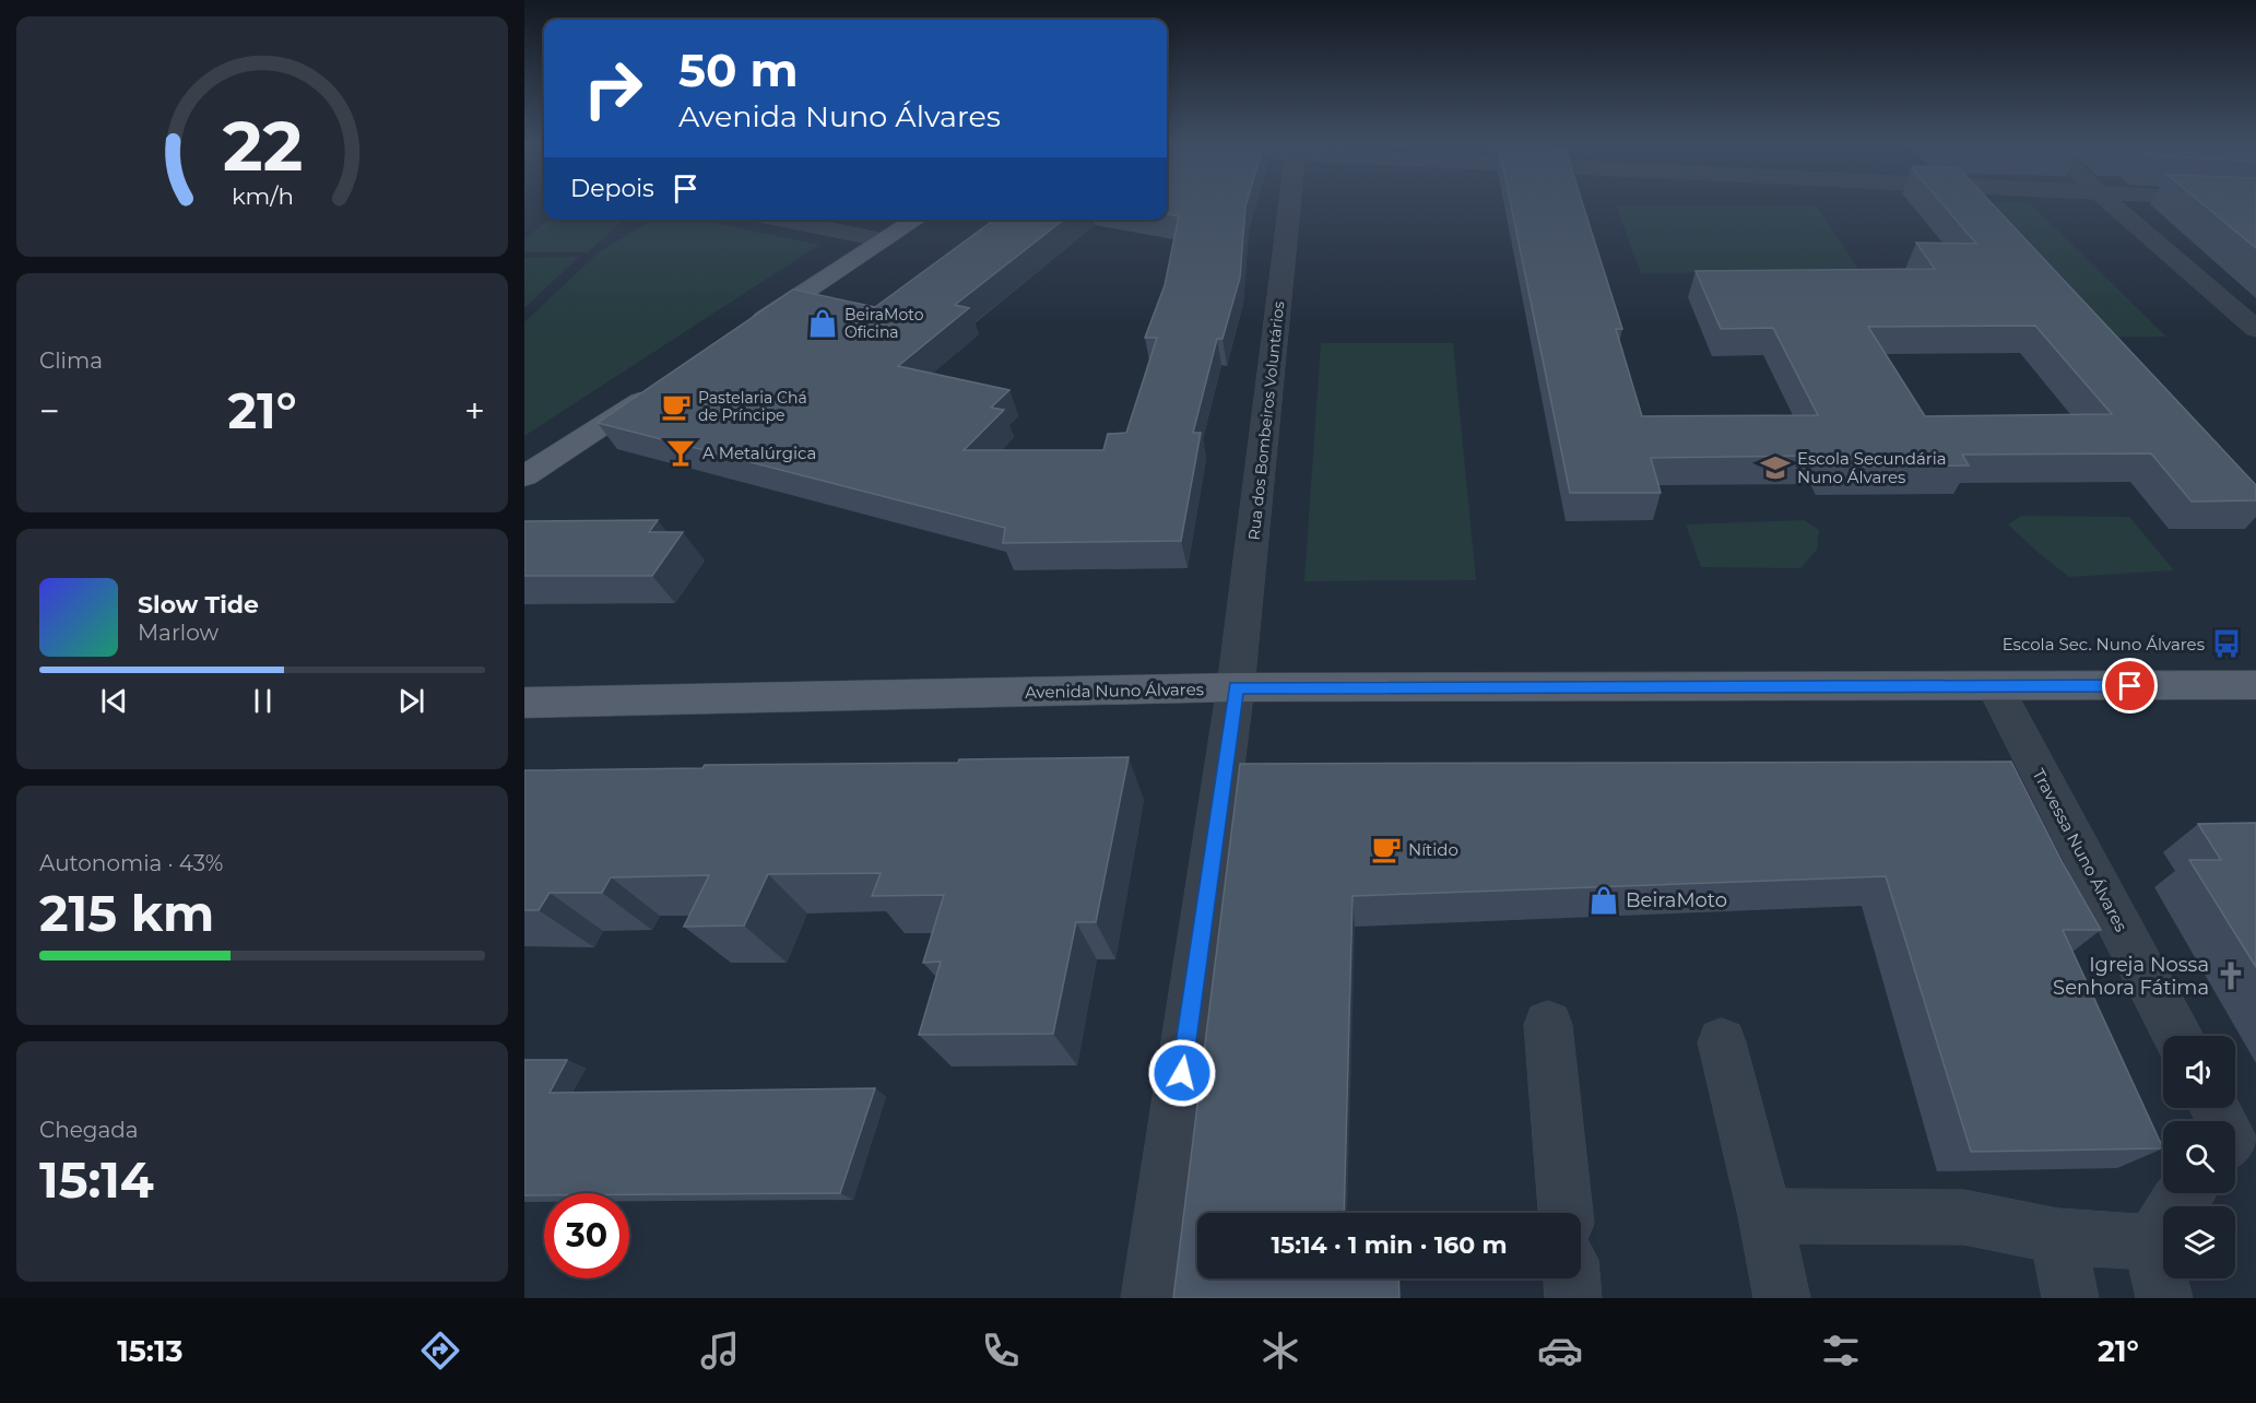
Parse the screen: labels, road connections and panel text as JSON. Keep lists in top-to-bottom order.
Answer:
{
  "streets": {
    "main road": ["Avenida Nuno Álvares"],
    "street": ["Rua dos Bombeiros Voluntários", "Travessa Nuno Álvares"]
  },
  "crossings": [
    ["Rua dos Bombeiros Voluntários", "Avenida Nuno Álvares"],
    ["Avenida Nuno Álvares", "Travessa Nuno Álvares"]
  ],
  "places": {
    "shop": ["BeiraMoto Oficina", "BeiraMoto"],
    "cafe": ["Pastelaria Chá de Príncipe", "Nítido"],
    "bar": ["A Metalúrgica"],
    "school or university": ["Escola Secundária Nuno Álvares"],
    "bus stop": ["Escola Sec. Nuno Álvares"],
    "church": ["Igreja Nossa Senhora Fátima"]
  },
  "page": {
    "turn": ["50 m", "Avenida Nuno Álvares"],
    "then": "Depois",
    "tile": [
      "Clima",
      ["Autonomia · 43%", "215 km"],
      ["Chegada", "15:14"]
    ],
    "heat": ["−", "21°", "+"],
    "song": ["Slow Tide", "Marlow"],
    "limit": "30",
    "trip": "15:14 · 1 min · 160 m",
    "tabs": ["15:13", "21°"],
    "gauge": ["22", "km/h"]
  }
}
